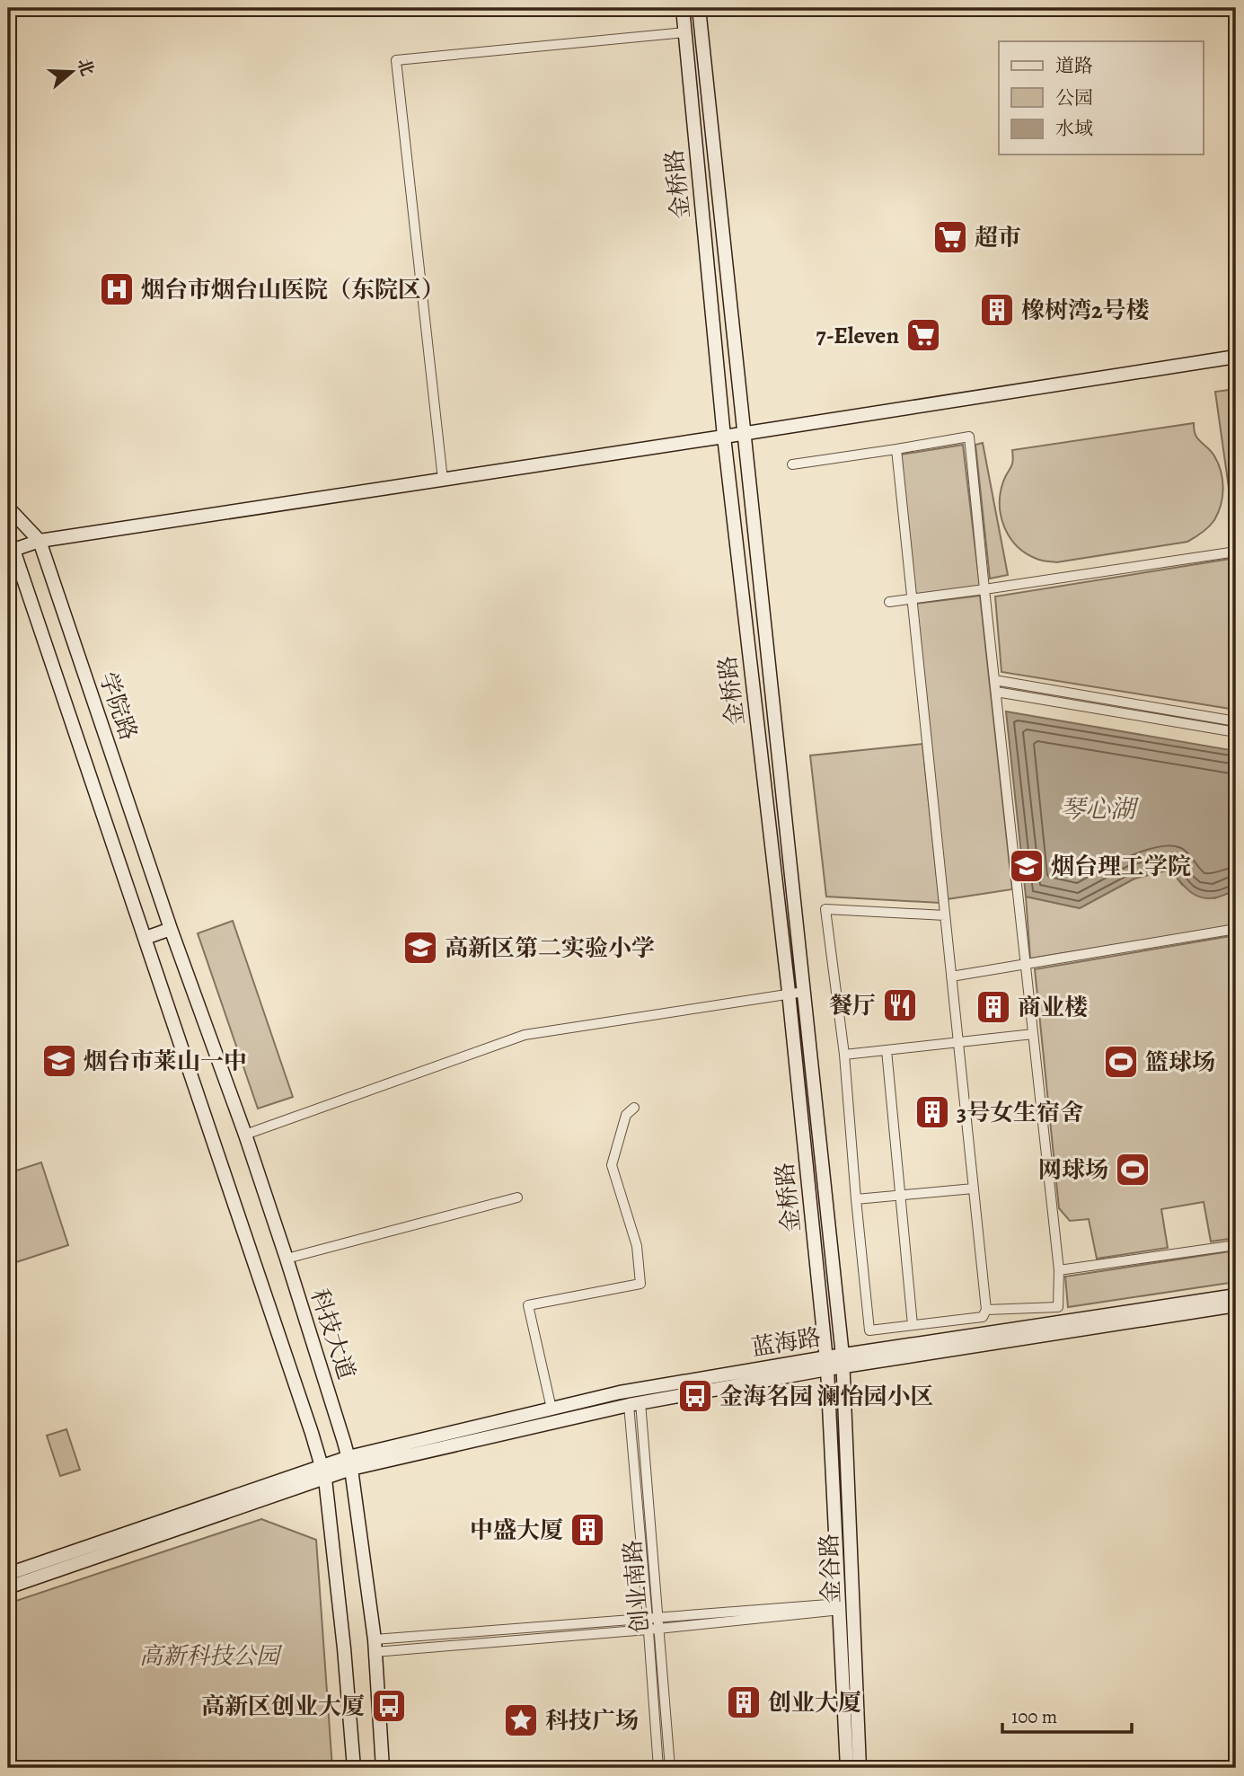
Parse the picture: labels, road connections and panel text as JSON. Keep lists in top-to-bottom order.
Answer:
{
  "streets": {
    "street": [
      "金桥路",
      "学院路",
      "科技大道",
      "蓝海路",
      "金谷路",
      "创业南路"
    ]
  },
  "crossings": [
    ["金桥路", "蓝海路"],
    ["金桥路", "金谷路"],
    ["学院路", "科技大道"],
    ["科技大道", "蓝海路"],
    ["蓝海路", "金谷路"],
    ["蓝海路", "创业南路"]
  ],
  "water": ["琴心湖"],
  "parks": ["高新科技公园"],
  "places": {
    "supermarket": ["超市", "7-Eleven"],
    "hospital": ["烟台市烟台山医院（东院区）"],
    "building": [
      "橡树湾2号楼",
      "商业楼",
      "3号女生宿舍",
      "中盛大厦",
      "创业大厦"
    ],
    "school or university": ["烟台理工学院", "高新区第二实验小学", "烟台市莱山一中"],
    "restaurant": ["餐厅"],
    "sports": ["篮球场", "网球场"],
    "bus stop": ["金海名园 澜怡园小区", "高新区创业大厦"],
    "place": ["科技广场"]
  },
  "legend": ["道路", "公园", "水域"],
  "scale_bar": "100 m",
  "north": "right"
}
